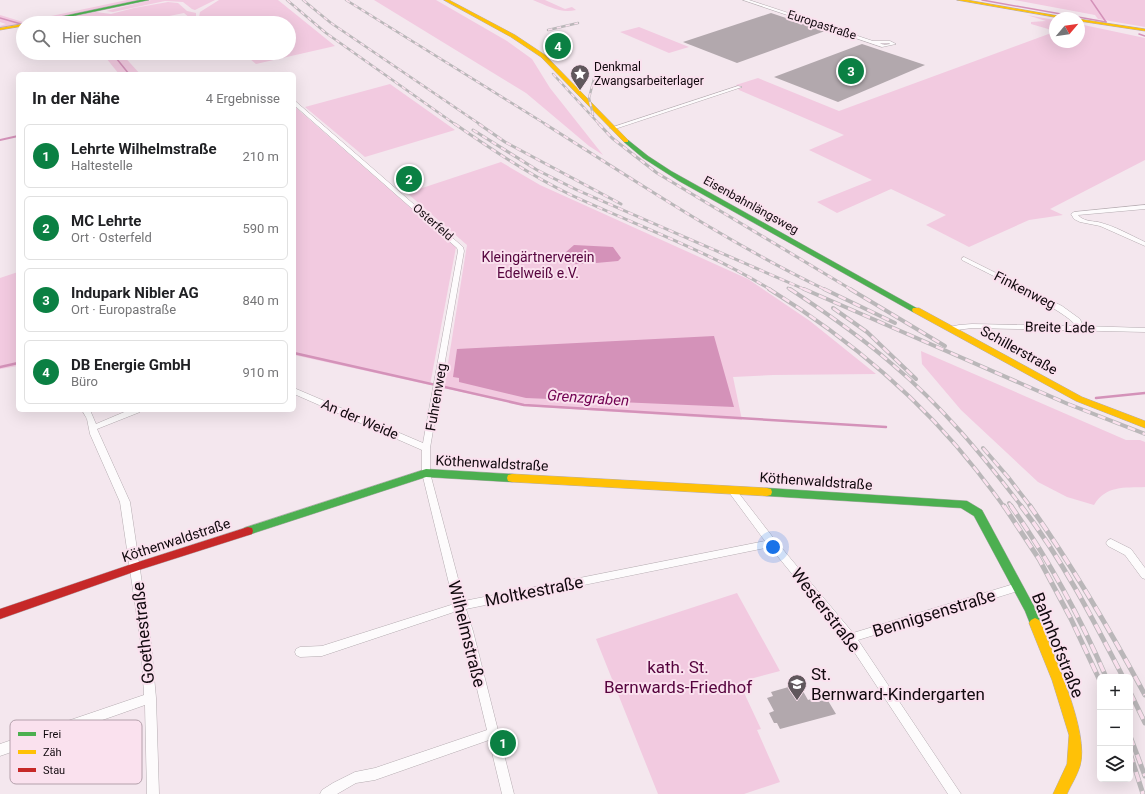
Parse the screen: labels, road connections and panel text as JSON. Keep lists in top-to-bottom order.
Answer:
{
  "streets": {
    "street": [
      "Europastraße",
      "Eisenbahnlängsweg",
      "Osterfeld",
      "Finkenweg",
      "Breite Lade",
      "Schillerstraße",
      "Fuhrenweg",
      "An der Weide",
      "Köthenwaldstraße",
      "Moltkestraße",
      "Westerstraße",
      "Bennigsenstraße",
      "Goethestraße",
      "Wilhelmstraße",
      "Bahnhofstraße"
    ]
  },
  "crossings": [
    ["Eisenbahnlängsweg", "Schillerstraße"],
    ["Osterfeld", "Fuhrenweg"],
    ["Finkenweg", "Breite Lade"],
    ["Breite Lade", "Schillerstraße"],
    ["Fuhrenweg", "An der Weide"],
    ["Fuhrenweg", "Köthenwaldstraße"],
    ["Fuhrenweg", "Wilhelmstraße"],
    ["Köthenwaldstraße", "Westerstraße"],
    ["Köthenwaldstraße", "Goethestraße"],
    ["Köthenwaldstraße", "Wilhelmstraße"],
    ["Köthenwaldstraße", "Bahnhofstraße"],
    ["Moltkestraße", "Westerstraße"],
    ["Moltkestraße", "Wilhelmstraße"],
    ["Westerstraße", "Bennigsenstraße"],
    ["Bennigsenstraße", "Bahnhofstraße"]
  ],
  "water": ["Grenzgraben"],
  "parks": ["Kleingärtnerverein Edelweiß e.V.", "kath. St. Bernwards-Friedhof"],
  "places": {
    "place": ["Denkmal Zwangsarbeiterlager"],
    "school or university": ["St. Bernward-Kindergarten"]
  },
  "legend": ["Frei", "Zäh", "Stau"],
  "north": "top right",
  "page": {
    "search": "Hier suchen",
    "pins": [
      "4",
      "3",
      "2",
      "1"
    ],
    "heading": ["In der Nähe", "4 Ergebnisse"],
    "list": [
      {
        "mark": "1",
        "name": "Lehrte Wilhelmstraße",
        "note": "Haltestelle",
        "value": "210 m"
      },
      {
        "mark": "2",
        "name": "MC Lehrte",
        "note": "Ort · Osterfeld",
        "value": "590 m"
      },
      {
        "mark": "3",
        "name": "Indupark Nibler AG",
        "note": "Ort · Europastraße",
        "value": "840 m"
      },
      {
        "mark": "4",
        "name": "DB Energie GmbH",
        "note": "Büro",
        "value": "910 m"
      }
    ],
    "map_buttons": ["+", "−"]
  }
}
